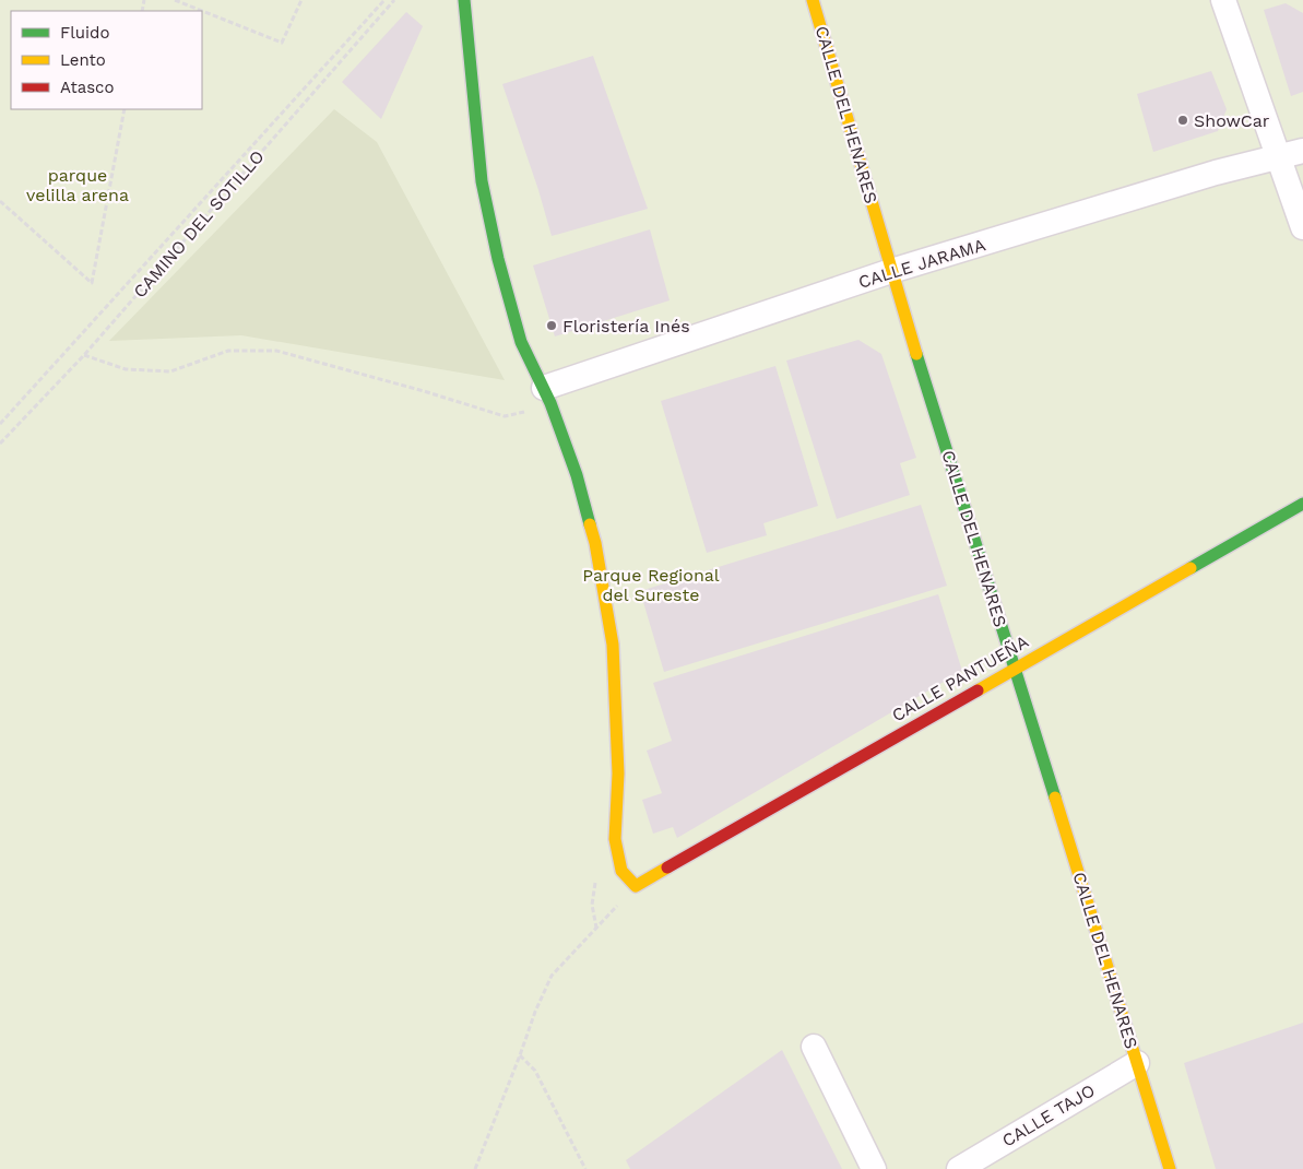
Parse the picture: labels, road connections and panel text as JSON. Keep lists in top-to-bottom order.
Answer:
{
  "streets": {
    "street": [
      "CALLE DEL HENARES",
      "CALLE JARAMA",
      "CALLE PANTUEÑA",
      "CALLE TAJO"
    ],
    "path": ["CAMINO DEL SOTILLO"]
  },
  "crossings": [
    ["CALLE DEL HENARES", "CALLE JARAMA"],
    ["CALLE DEL HENARES", "CALLE PANTUEÑA"],
    ["CALLE DEL HENARES", "CALLE TAJO"]
  ],
  "parks": ["parque velilla arena", "Parque Regional del Sureste"],
  "places": ["ShowCar", "Floristería Inés"],
  "legend": ["Fluido", "Lento", "Atasco"]
}
